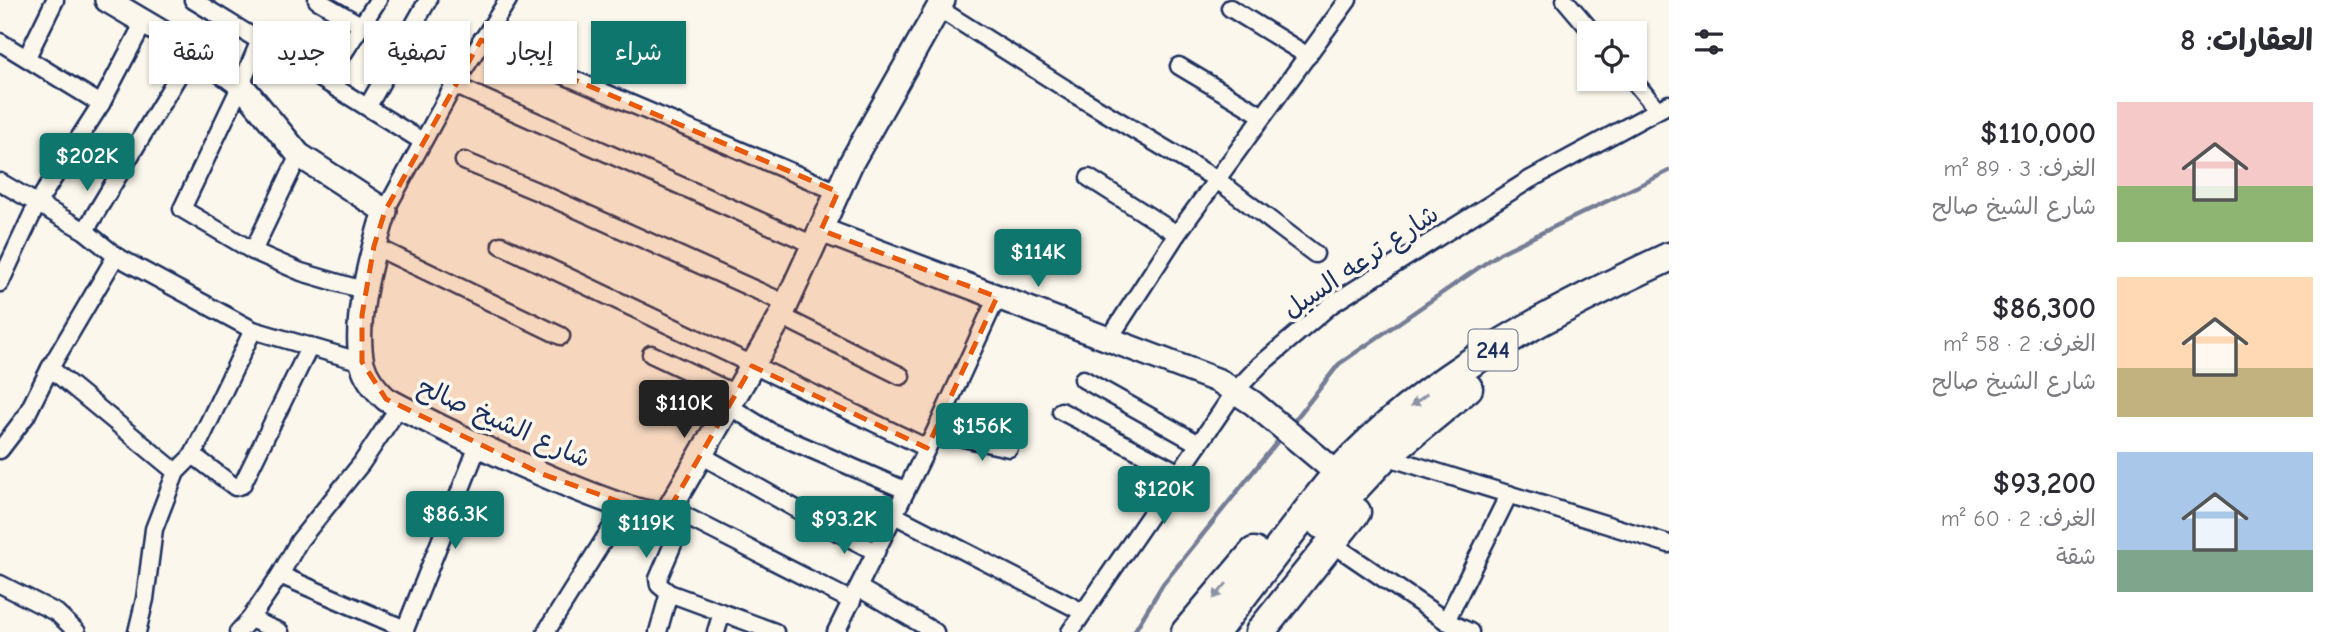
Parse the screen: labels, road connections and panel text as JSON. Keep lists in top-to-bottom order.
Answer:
{
  "streets": {
    "highway": ["244"],
    "street": ["شارع ترعه السيل", "شارع الشيخ صالح"]
  },
  "page": {
    "heading": "العقارات: 8",
    "chip": [
      "شراء",
      "إيجار",
      "تصفية",
      "جديد",
      "شقة"
    ],
    "list": [
      {
        "name": "$110,000",
        "note": "الغرف: 3 · 89 m² · شارع الشيخ صالح"
      },
      {
        "name": "$86,300",
        "note": "الغرف: 2 · 58 m² · شارع الشيخ صالح"
      },
      {
        "name": "$93,200",
        "note": "الغرف: 2 · 60 m² · شقة"
      }
    ],
    "price": [
      "$202K",
      "$114K",
      "$110K",
      "$156K",
      "$120K",
      "$86.3K",
      "$93.2K",
      "$119K"
    ]
  }
}
